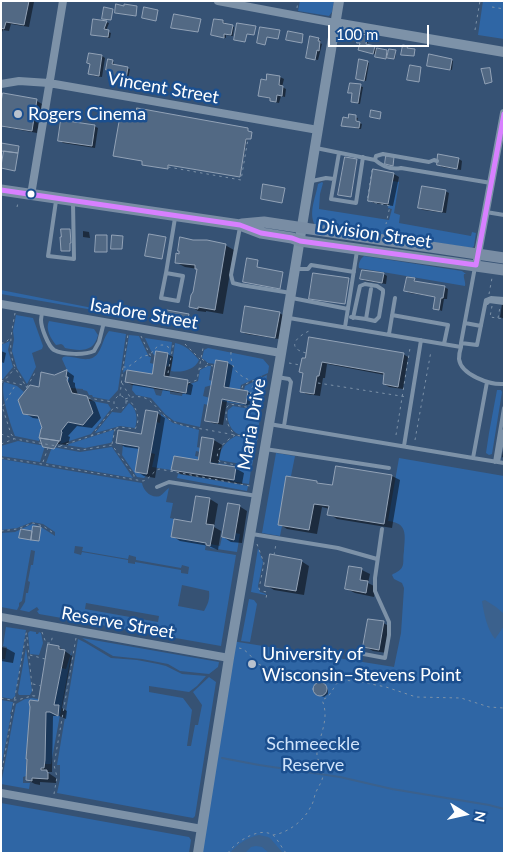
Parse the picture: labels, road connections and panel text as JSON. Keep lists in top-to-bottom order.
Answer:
{
  "streets": {
    "main road": ["Division Street"],
    "street": [
      "Vincent Street",
      "Isadore Street",
      "Maria Drive",
      "Reserve Street"
    ]
  },
  "crossings": [
    ["Vincent Street", "Maria Drive"],
    ["Division Street", "Maria Drive"],
    ["Isadore Street", "Maria Drive"],
    ["Maria Drive", "Reserve Street"]
  ],
  "parks": ["Schmeeckle Reserve"],
  "places": ["Rogers Cinema", "University of Wisconsin–Stevens Point"],
  "scale_bar": "100 m",
  "north": "right"
}
